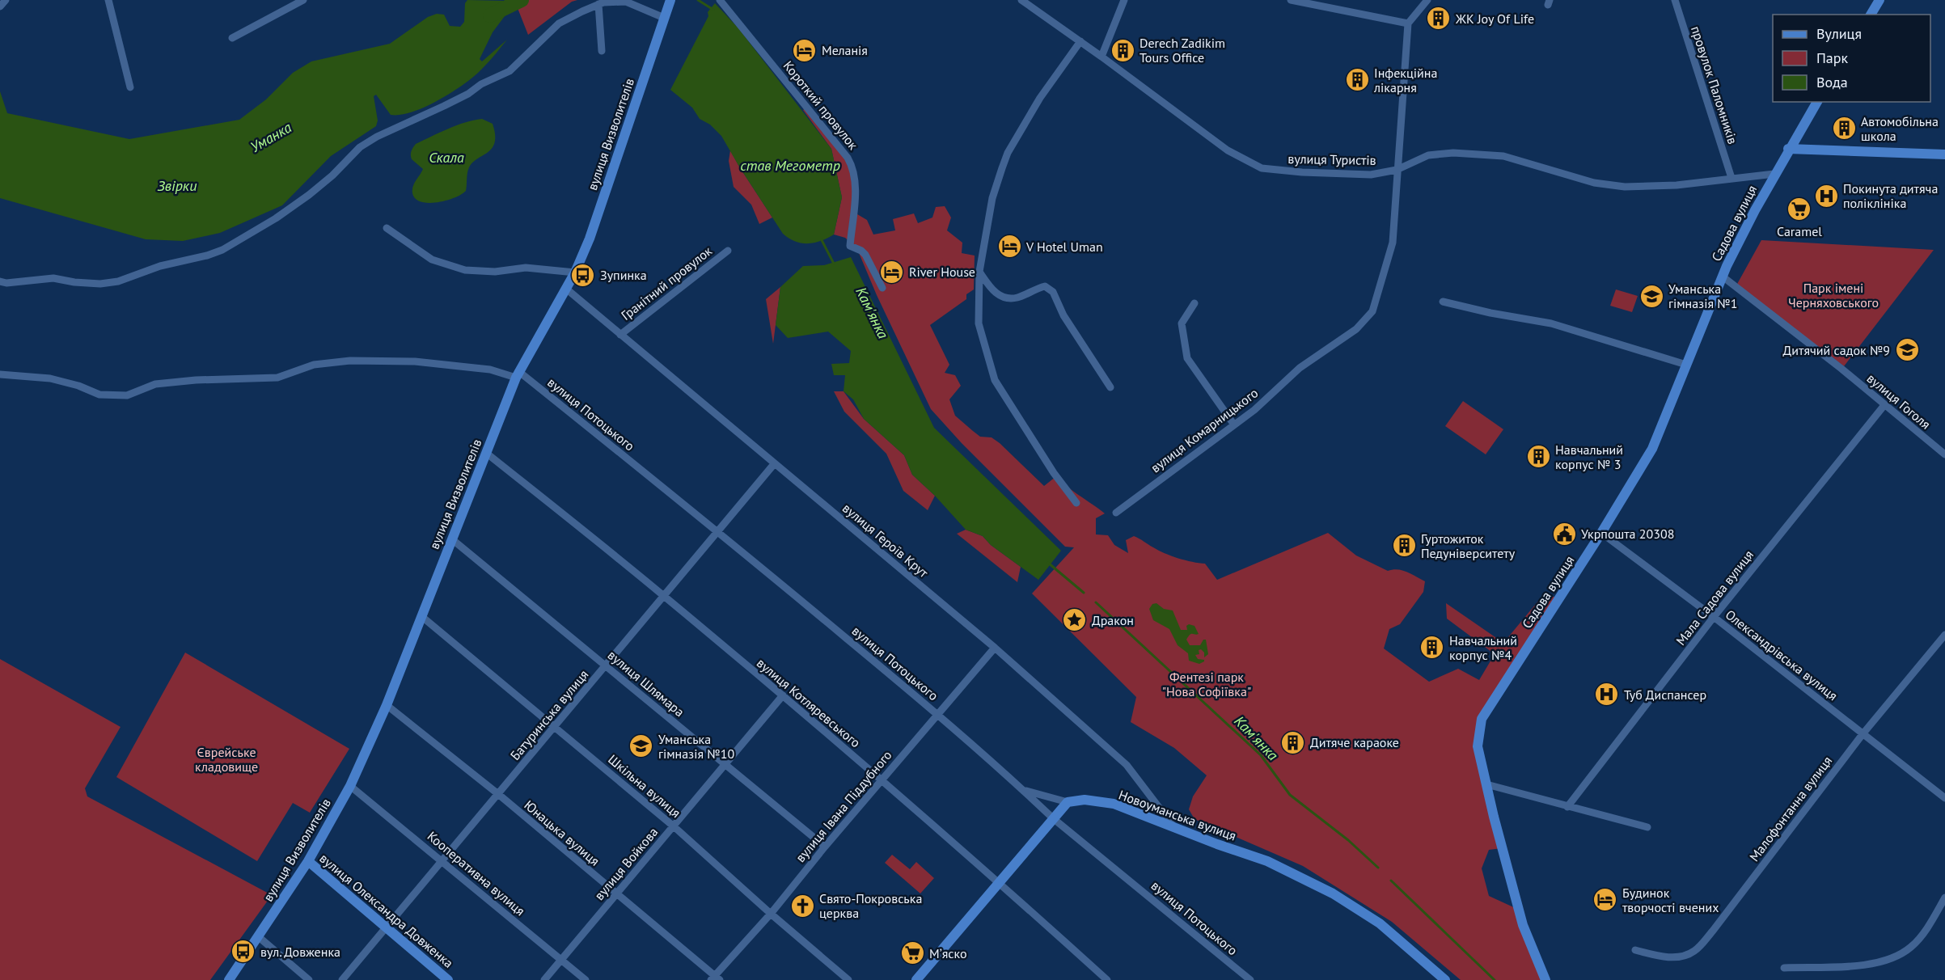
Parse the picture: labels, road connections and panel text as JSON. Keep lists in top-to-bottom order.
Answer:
{
  "streets": {
    "street": [
      "провулок Паломників",
      "Короткий провулок",
      "вулиця Визволителів",
      "вулиця Туристів",
      "Садова вулиця",
      "Гранітний провулок",
      "вулиця Гоголя",
      "вулиця Потоцького",
      "вулиця Комарницького",
      "вулиця Героїв Крут",
      "Мала Садова вулиця",
      "Олександрівська вулиця",
      "вулиця Шлямара",
      "вулиця Котляревського",
      "Батуринська вулиця",
      "Шкільна вулиця",
      "вулиця Івана Піддубного",
      "Малофонтанна вулиця",
      "Новоуманська вулиця",
      "Юнацька вулиця",
      "вулиця Войкова",
      "Кооперативна вулиця",
      "вулиця Олександра Довженка"
    ]
  },
  "crossings": [
    ["провулок Паломників", "вулиця Туристів"],
    ["вулиця Визволителів", "вулиця Потоцького"],
    ["вулиця Визволителів", "вулиця Героїв Крут"],
    ["вулиця Визволителів", "вулиця Шлямара"],
    ["вулиця Визволителів", "вулиця Котляревського"],
    ["вулиця Визволителів", "Шкільна вулиця"],
    ["вулиця Визволителів", "Юнацька вулиця"],
    ["вулиця Визволителів", "Кооперативна вулиця"],
    ["вулиця Визволителів", "вулиця Олександра Довженка"],
    ["вулиця Туристів", "Садова вулиця"],
    ["вулиця Туристів", "вулиця Комарницького"],
    ["Садова вулиця", "вулиця Гоголя"],
    ["Садова вулиця", "Олександрівська вулиця"],
    ["Гранітний провулок", "вулиця Героїв Крут"],
    ["вулиця Гоголя", "Мала Садова вулиця"],
    ["вулиця Потоцького", "Батуринська вулиця"],
    ["вулиця Потоцького", "вулиця Івана Піддубного"],
    ["вулиця Героїв Крут", "Батуринська вулиця"],
    ["вулиця Героїв Крут", "вулиця Івана Піддубного"],
    ["вулиця Героїв Крут", "Новоуманська вулиця"],
    ["Мала Садова вулиця", "Олександрівська вулиця"],
    ["Олександрівська вулиця", "Малофонтанна вулиця"],
    ["вулиця Шлямара", "Батуринська вулиця"],
    ["вулиця Шлямара", "вулиця Івана Піддубного"],
    ["вулиця Шлямара", "вулиця Войкова"],
    ["вулиця Котляревського", "Батуринська вулиця"],
    ["вулиця Котляревського", "вулиця Івана Піддубного"],
    ["вулиця Котляревського", "вулиця Войкова"],
    ["Батуринська вулиця", "Шкільна вулиця"],
    ["Батуринська вулиця", "Юнацька вулиця"],
    ["Батуринська вулиця", "Кооперативна вулиця"],
    ["Батуринська вулиця", "вулиця Олександра Довженка"],
    ["Шкільна вулиця", "вулиця Івана Піддубного"],
    ["Шкільна вулиця", "вулиця Войкова"],
    ["вулиця Івана Піддубного", "Юнацька вулиця"],
    ["Юнацька вулиця", "вулиця Войкова"],
    ["вулиця Войкова", "Кооперативна вулиця"]
  ],
  "water": [
    "Уманка",
    "Скала",
    "став Мегометр",
    "Звірки",
    "Кам'янка"
  ],
  "parks": ["Парк імені Черняховського", "Фентезі парк \"Нова Софіївка\"", "Єврейське кладовище"],
  "places": {
    "building": [
      "ЖК Joy Of Life",
      "Derech Zadikim Tours Office",
      "Інфекційна лікарня",
      "Автомобільна школа",
      "Навчальний корпус № 3",
      "Гуртожиток Педуніверситету",
      "Навчальний корпус №4",
      "Дитяче караоке"
    ],
    "hotel": [
      "Меланія",
      "V Hotel Uman",
      "River House",
      "Будинок творчості вчених"
    ],
    "hospital": ["Покинута дитяча поліклініка", "Туб Диспансер"],
    "supermarket": ["Caramel", "Мʼяско"],
    "bus stop": ["Зупинка", "вул. Довженка"],
    "school or university": ["Уманська гімназія №1", "Дитячий садок №9", "Уманська гімназія №10"],
    "public building": ["Укрпошта 20308"],
    "place": ["Дракон"],
    "church": ["Свято-Покровська церква"]
  },
  "legend": ["Вулиця", "Парк", "Вода"]
}
